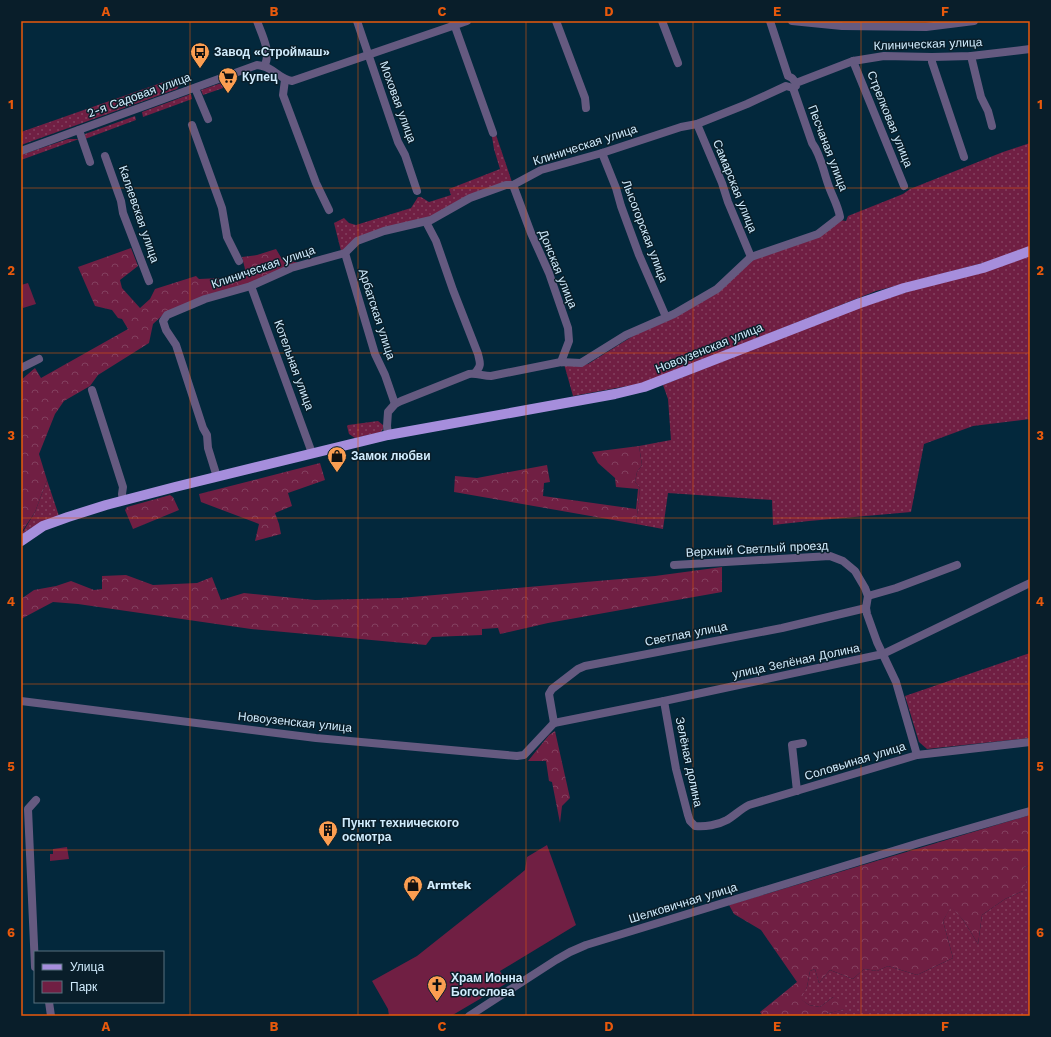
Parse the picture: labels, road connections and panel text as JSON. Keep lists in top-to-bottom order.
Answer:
{
  "streets": {
    "main road": ["Новоузенская улица"],
    "street": [
      "Клиническая улица",
      "2-я Садовая улица",
      "Моховая улица",
      "Стрелковая улица",
      "Песчаная улица",
      "Самарская улица",
      "Каляевская улица",
      "Лысогорская улица",
      "Донская улица",
      "Арбатская улица",
      "Котельная улица",
      "Верхний Светлый проезд",
      "Светлая улица",
      "улица Зелёная Долина",
      "Соловьиная улица",
      "Зелёная долина",
      "Шелковичная улица"
    ]
  },
  "crossings": [
    ["Клиническая улица", "Стрелковая улица"],
    ["Клиническая улица", "Песчаная улица"],
    ["Клиническая улица", "Самарская улица"],
    ["Клиническая улица", "Лысогорская улица"],
    ["Клиническая улица", "Донская улица"],
    ["Клиническая улица", "Арбатская улица"],
    ["Клиническая улица", "Новоузенская улица"],
    ["Клиническая улица", "Котельная улица"],
    ["Песчаная улица", "Самарская улица"],
    ["Новоузенская улица", "Котельная улица"],
    ["Новоузенская улица", "Светлая улица"],
    ["Новоузенская улица", "улица Зелёная Долина"],
    ["Светлая улица", "улица Зелёная Долина"],
    ["улица Зелёная Долина", "Зелёная долина"],
    ["Соловьиная улица", "Зелёная долина"]
  ],
  "places": {
    "bus stop": ["Завод «Строймаш»"],
    "supermarket": ["Купец"],
    "shop": ["Замок любви", "Armtek"],
    "building": ["Пункт технического осмотра"],
    "church": ["Храм Ионна Богослова"]
  },
  "legend": ["Улица", "Парк"],
  "grid": {
    "columns": [
      "A",
      "B",
      "C",
      "D",
      "E",
      "F"
    ],
    "rows": [
      "1",
      "2",
      "3",
      "4",
      "5",
      "6"
    ]
  }
}
